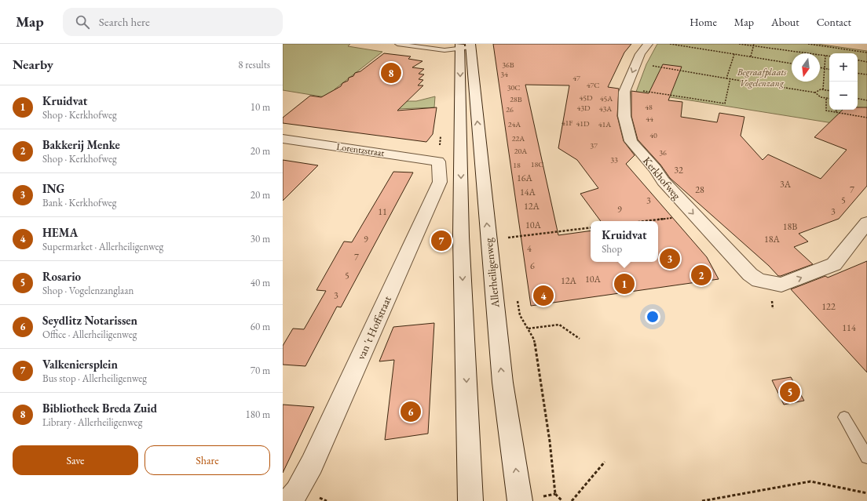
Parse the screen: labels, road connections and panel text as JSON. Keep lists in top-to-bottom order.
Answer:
{
  "streets": {
    "main road": [
      "Lorentzstraat",
      "Kerkhofweg",
      "Allerheiligenweg",
      "van 't Hoffstraat"
    ]
  },
  "crossings": [
    ["Lorentzstraat", "van 't Hoffstraat"]
  ],
  "parks": ["Begraafplaats Vogelenzang"],
  "house_numbers": [
    "36B",
    "34",
    "47",
    "47C",
    "30C",
    "45D",
    "45A",
    "28B",
    "48",
    "43D",
    "43A",
    "26",
    "44",
    "41F",
    "41D",
    "24A",
    "41A",
    "40",
    "22A",
    "37",
    "20A",
    "36",
    "33",
    "18C",
    "18",
    "32",
    "16A",
    "3A",
    "28",
    "7",
    "14A",
    "5",
    "3",
    "12A",
    "9",
    "11",
    "3",
    "10A",
    "18B",
    "9",
    "18A",
    "4",
    "7",
    "6",
    "5",
    "10A",
    "12A",
    "3",
    "122",
    "114"
  ],
  "north": "bottom",
  "page": {
    "header": "Map",
    "search": "Search here",
    "nav": [
      "Home",
      "Map",
      "About",
      "Contact"
    ],
    "heading": ["Nearby", "8 results"],
    "map_buttons": ["+", "−"],
    "pins": [
      "8",
      "7",
      "3",
      "2",
      "1",
      "4",
      "5",
      "6"
    ],
    "list": [
      {
        "mark": "1",
        "name": "Kruidvat",
        "note": "Shop · Kerkhofweg",
        "value": "10 m"
      },
      {
        "mark": "2",
        "name": "Bakkerij Menke",
        "note": "Shop · Kerkhofweg",
        "value": "20 m"
      },
      {
        "mark": "3",
        "name": "ING",
        "note": "Bank · Kerkhofweg",
        "value": "20 m"
      },
      {
        "mark": "4",
        "name": "HEMA",
        "note": "Supermarket · Allerheiligenweg",
        "value": "30 m"
      },
      {
        "mark": "5",
        "name": "Rosario",
        "note": "Shop · Vogelenzanglaan",
        "value": "40 m"
      },
      {
        "mark": "6",
        "name": "Seydlitz Notarissen",
        "note": "Office · Allerheiligenweg",
        "value": "60 m"
      },
      {
        "mark": "7",
        "name": "Valkeniersplein",
        "note": "Bus stop · Allerheiligenweg",
        "value": "70 m"
      },
      {
        "mark": "8",
        "name": "Bibliotheek Breda Zuid",
        "note": "Library · Allerheiligenweg",
        "value": "180 m"
      }
    ],
    "popup": ["Kruidvat", "Shop"],
    "buttons": ["Save", "Share"]
  }
}
